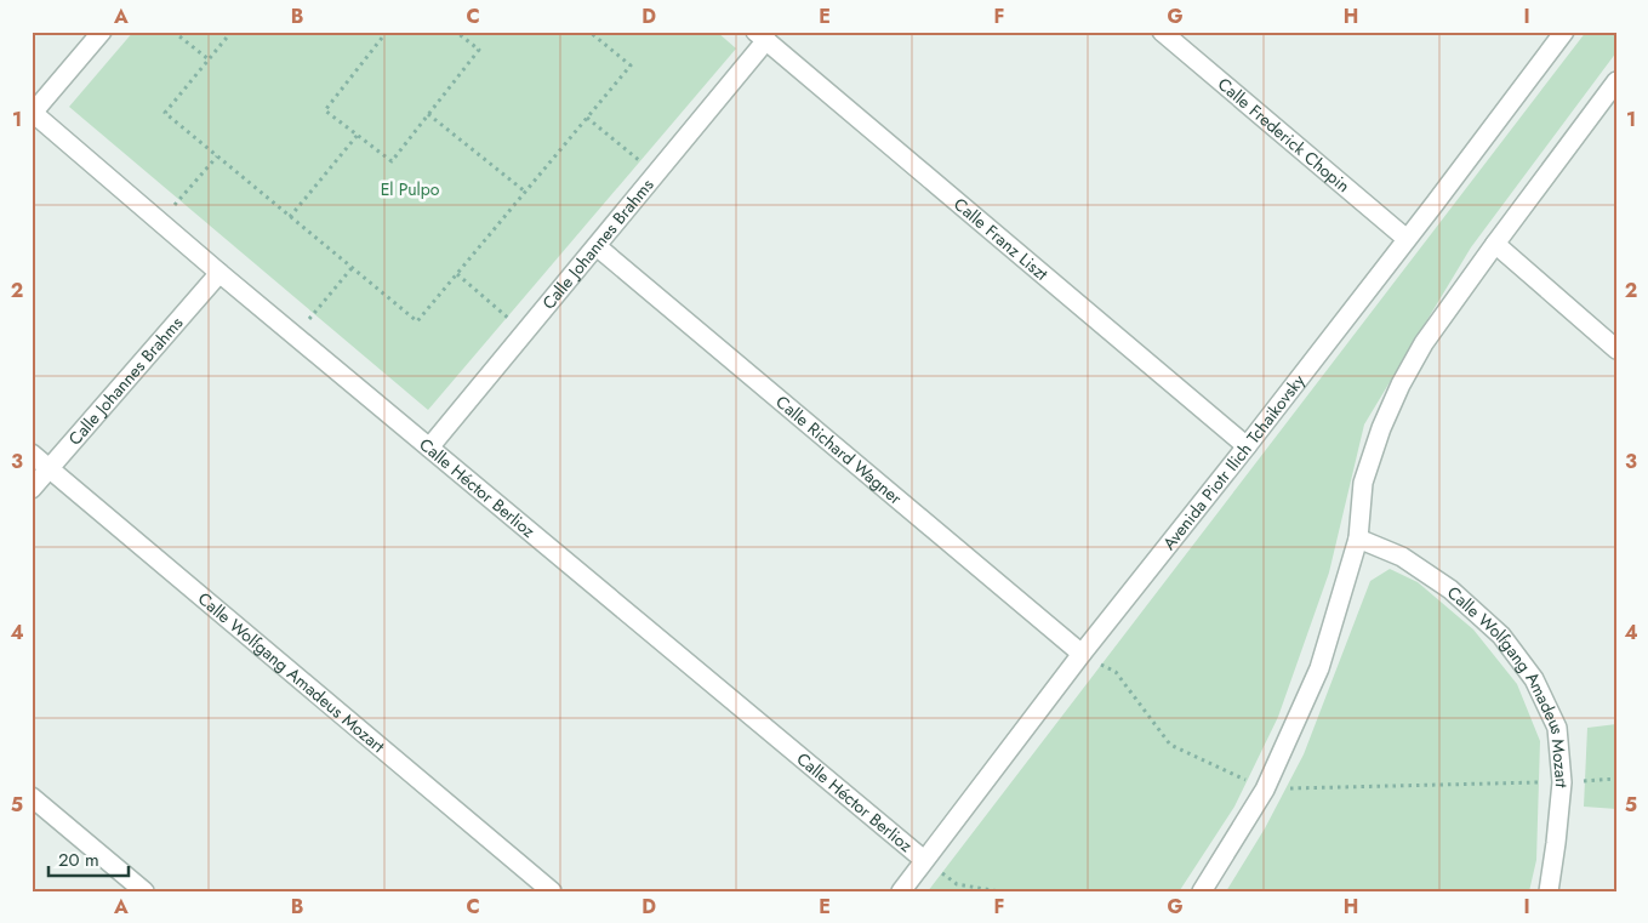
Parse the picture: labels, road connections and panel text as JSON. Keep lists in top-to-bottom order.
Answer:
{
  "streets": {
    "street": [
      "Calle Frederick Chopin",
      "Calle Franz Liszt",
      "Calle Johannes Brahms",
      "Calle Richard Wagner",
      "Avenida Piotr Ilich Tchaikovsky",
      "Calle Héctor Berlioz",
      "Calle Wolfgang Amadeus Mozart"
    ]
  },
  "crossings": [
    ["Calle Frederick Chopin", "Avenida Piotr Ilich Tchaikovsky"],
    ["Calle Franz Liszt", "Calle Johannes Brahms"],
    ["Calle Franz Liszt", "Avenida Piotr Ilich Tchaikovsky"],
    ["Calle Johannes Brahms", "Calle Richard Wagner"],
    ["Calle Johannes Brahms", "Calle Héctor Berlioz"],
    ["Calle Johannes Brahms", "Calle Wolfgang Amadeus Mozart"],
    ["Calle Richard Wagner", "Avenida Piotr Ilich Tchaikovsky"],
    ["Avenida Piotr Ilich Tchaikovsky", "Calle Héctor Berlioz"]
  ],
  "parks": ["El Pulpo"],
  "scale_bar": "20 m",
  "grid": {
    "columns": [
      "A",
      "B",
      "C",
      "D",
      "E",
      "F",
      "G",
      "H",
      "I"
    ],
    "rows": [
      "1",
      "2",
      "3",
      "4",
      "5"
    ]
  }
}
